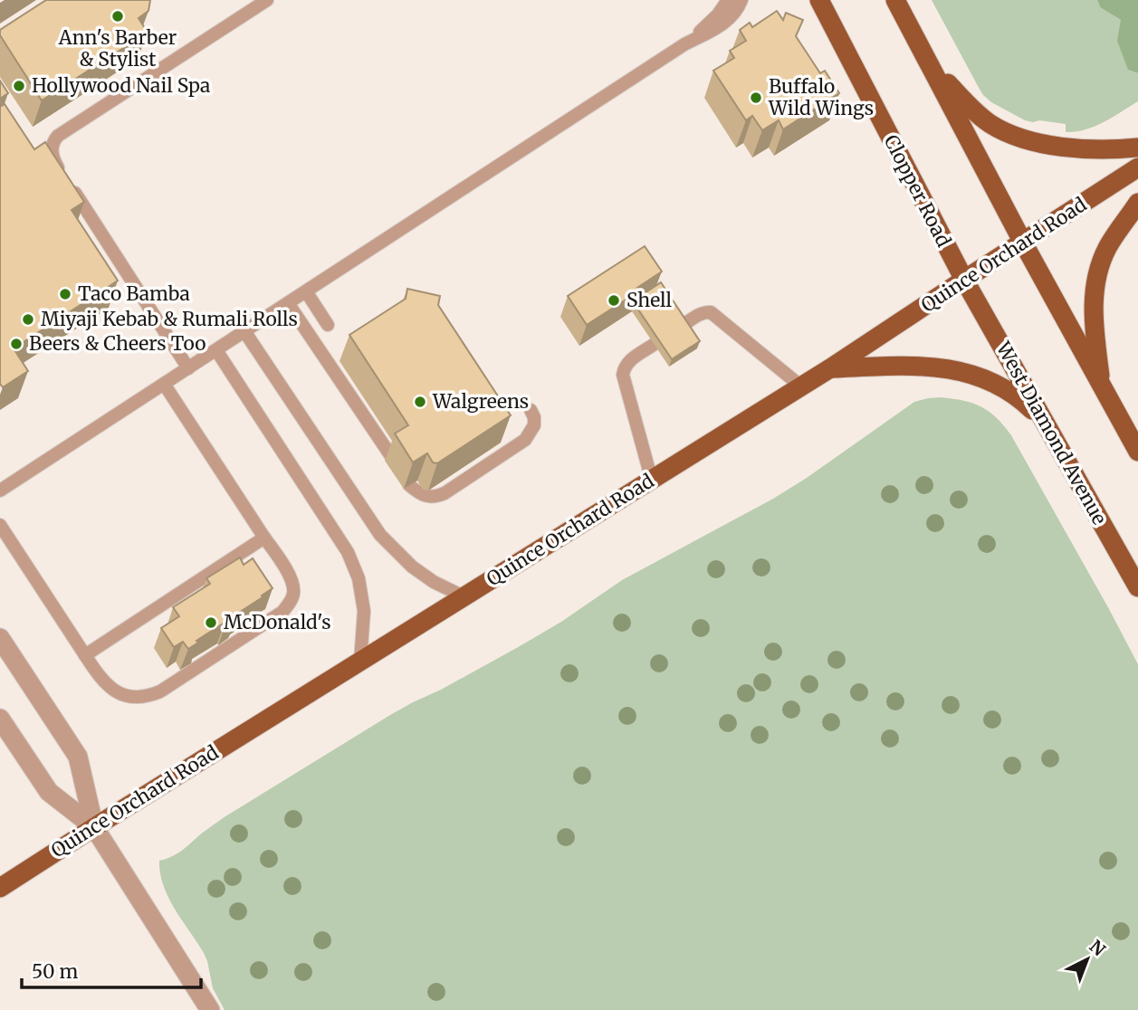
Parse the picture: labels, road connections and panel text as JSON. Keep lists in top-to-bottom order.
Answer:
{
  "streets": {
    "main road": ["Clopper Road", "Quince Orchard Road", "West Diamond Avenue"]
  },
  "crossings": [
    ["Clopper Road", "Quince Orchard Road"],
    ["Clopper Road", "West Diamond Avenue"],
    ["Quince Orchard Road", "West Diamond Avenue"]
  ],
  "places": [
    "Ann's Barber & Stylist",
    "Hollywood Nail Spa",
    "Buffalo Wild Wings",
    "Taco Bamba",
    "Shell",
    "Miyaji Kebab & Rumali Rolls",
    "Beers & Cheers Too",
    "Walgreens",
    "McDonald's"
  ],
  "scale_bar": "50 m",
  "north": "top right"
}
